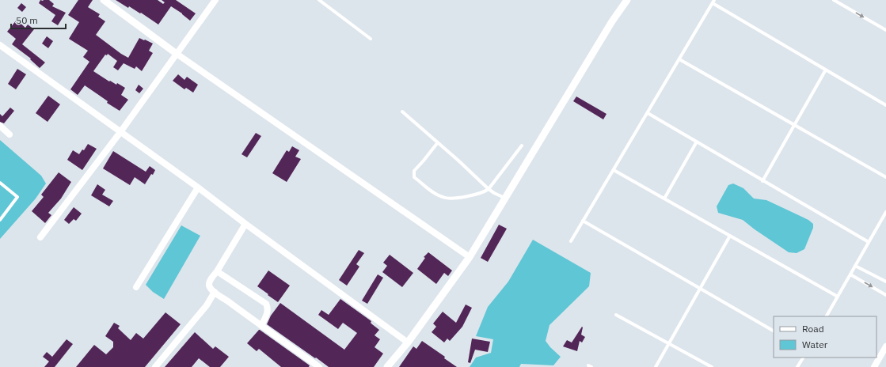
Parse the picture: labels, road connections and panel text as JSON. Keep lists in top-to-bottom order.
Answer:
{
  "legend": ["Road", "Water"],
  "scale_bar": "50 m"
}
